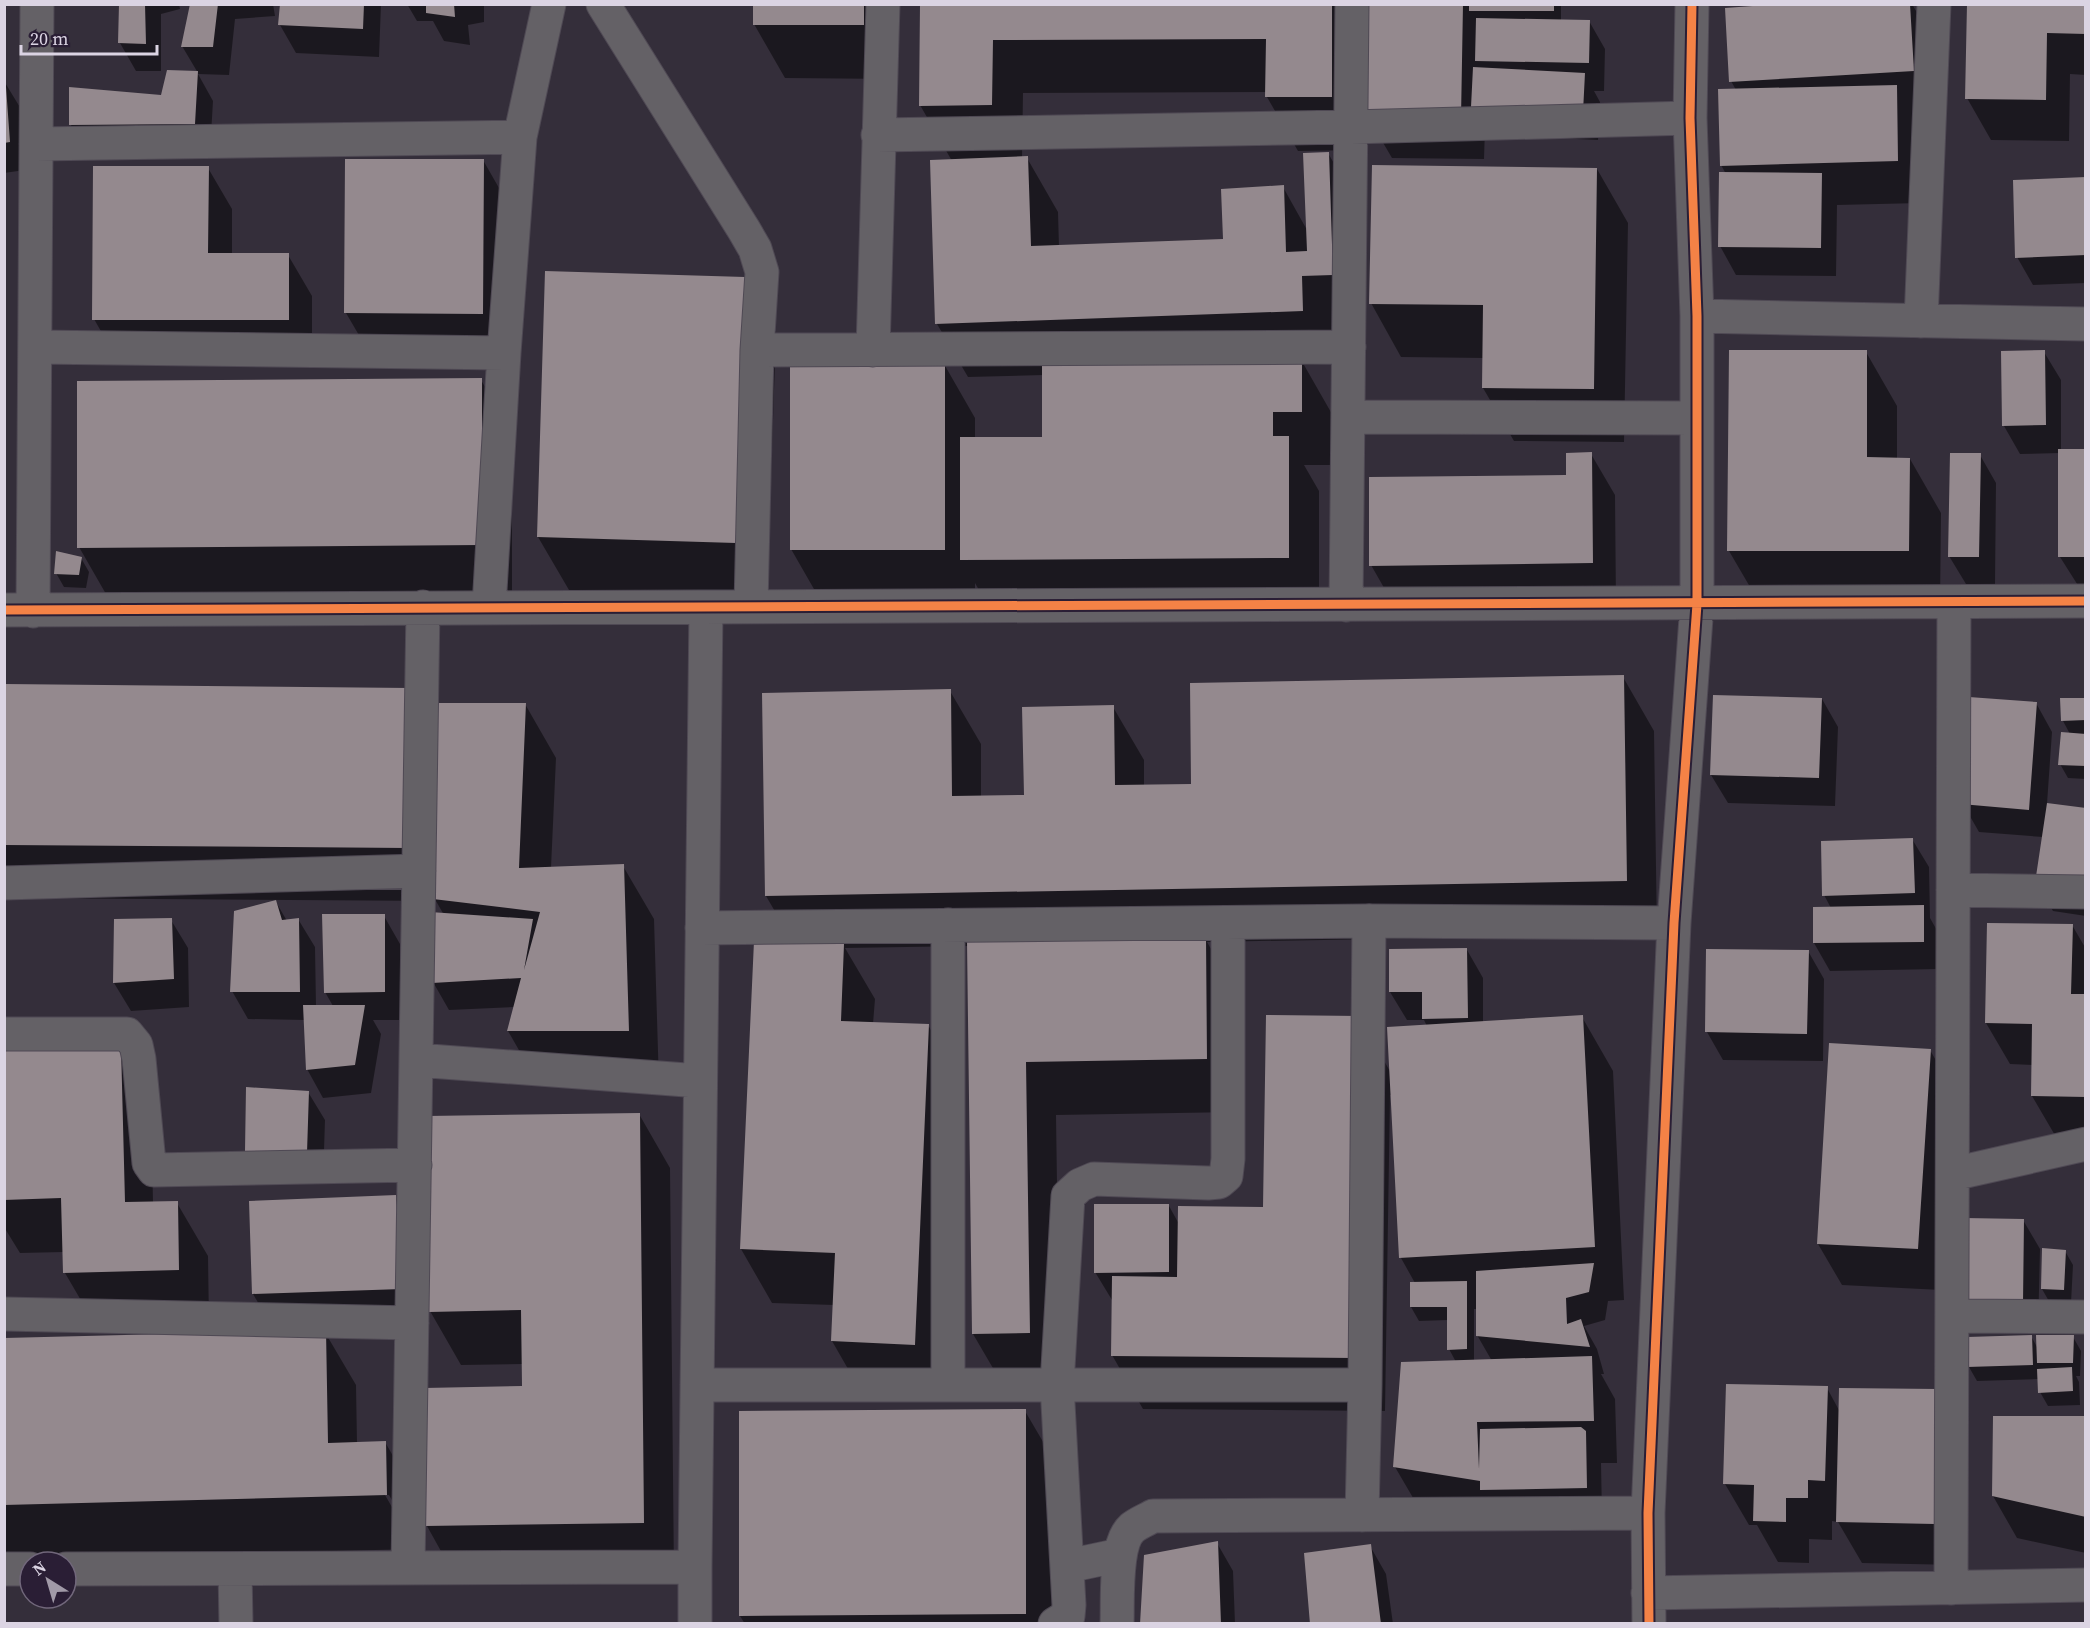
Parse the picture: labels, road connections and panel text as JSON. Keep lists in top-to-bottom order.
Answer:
{
  "scale_bar": "20 m",
  "north": "top left"
}
